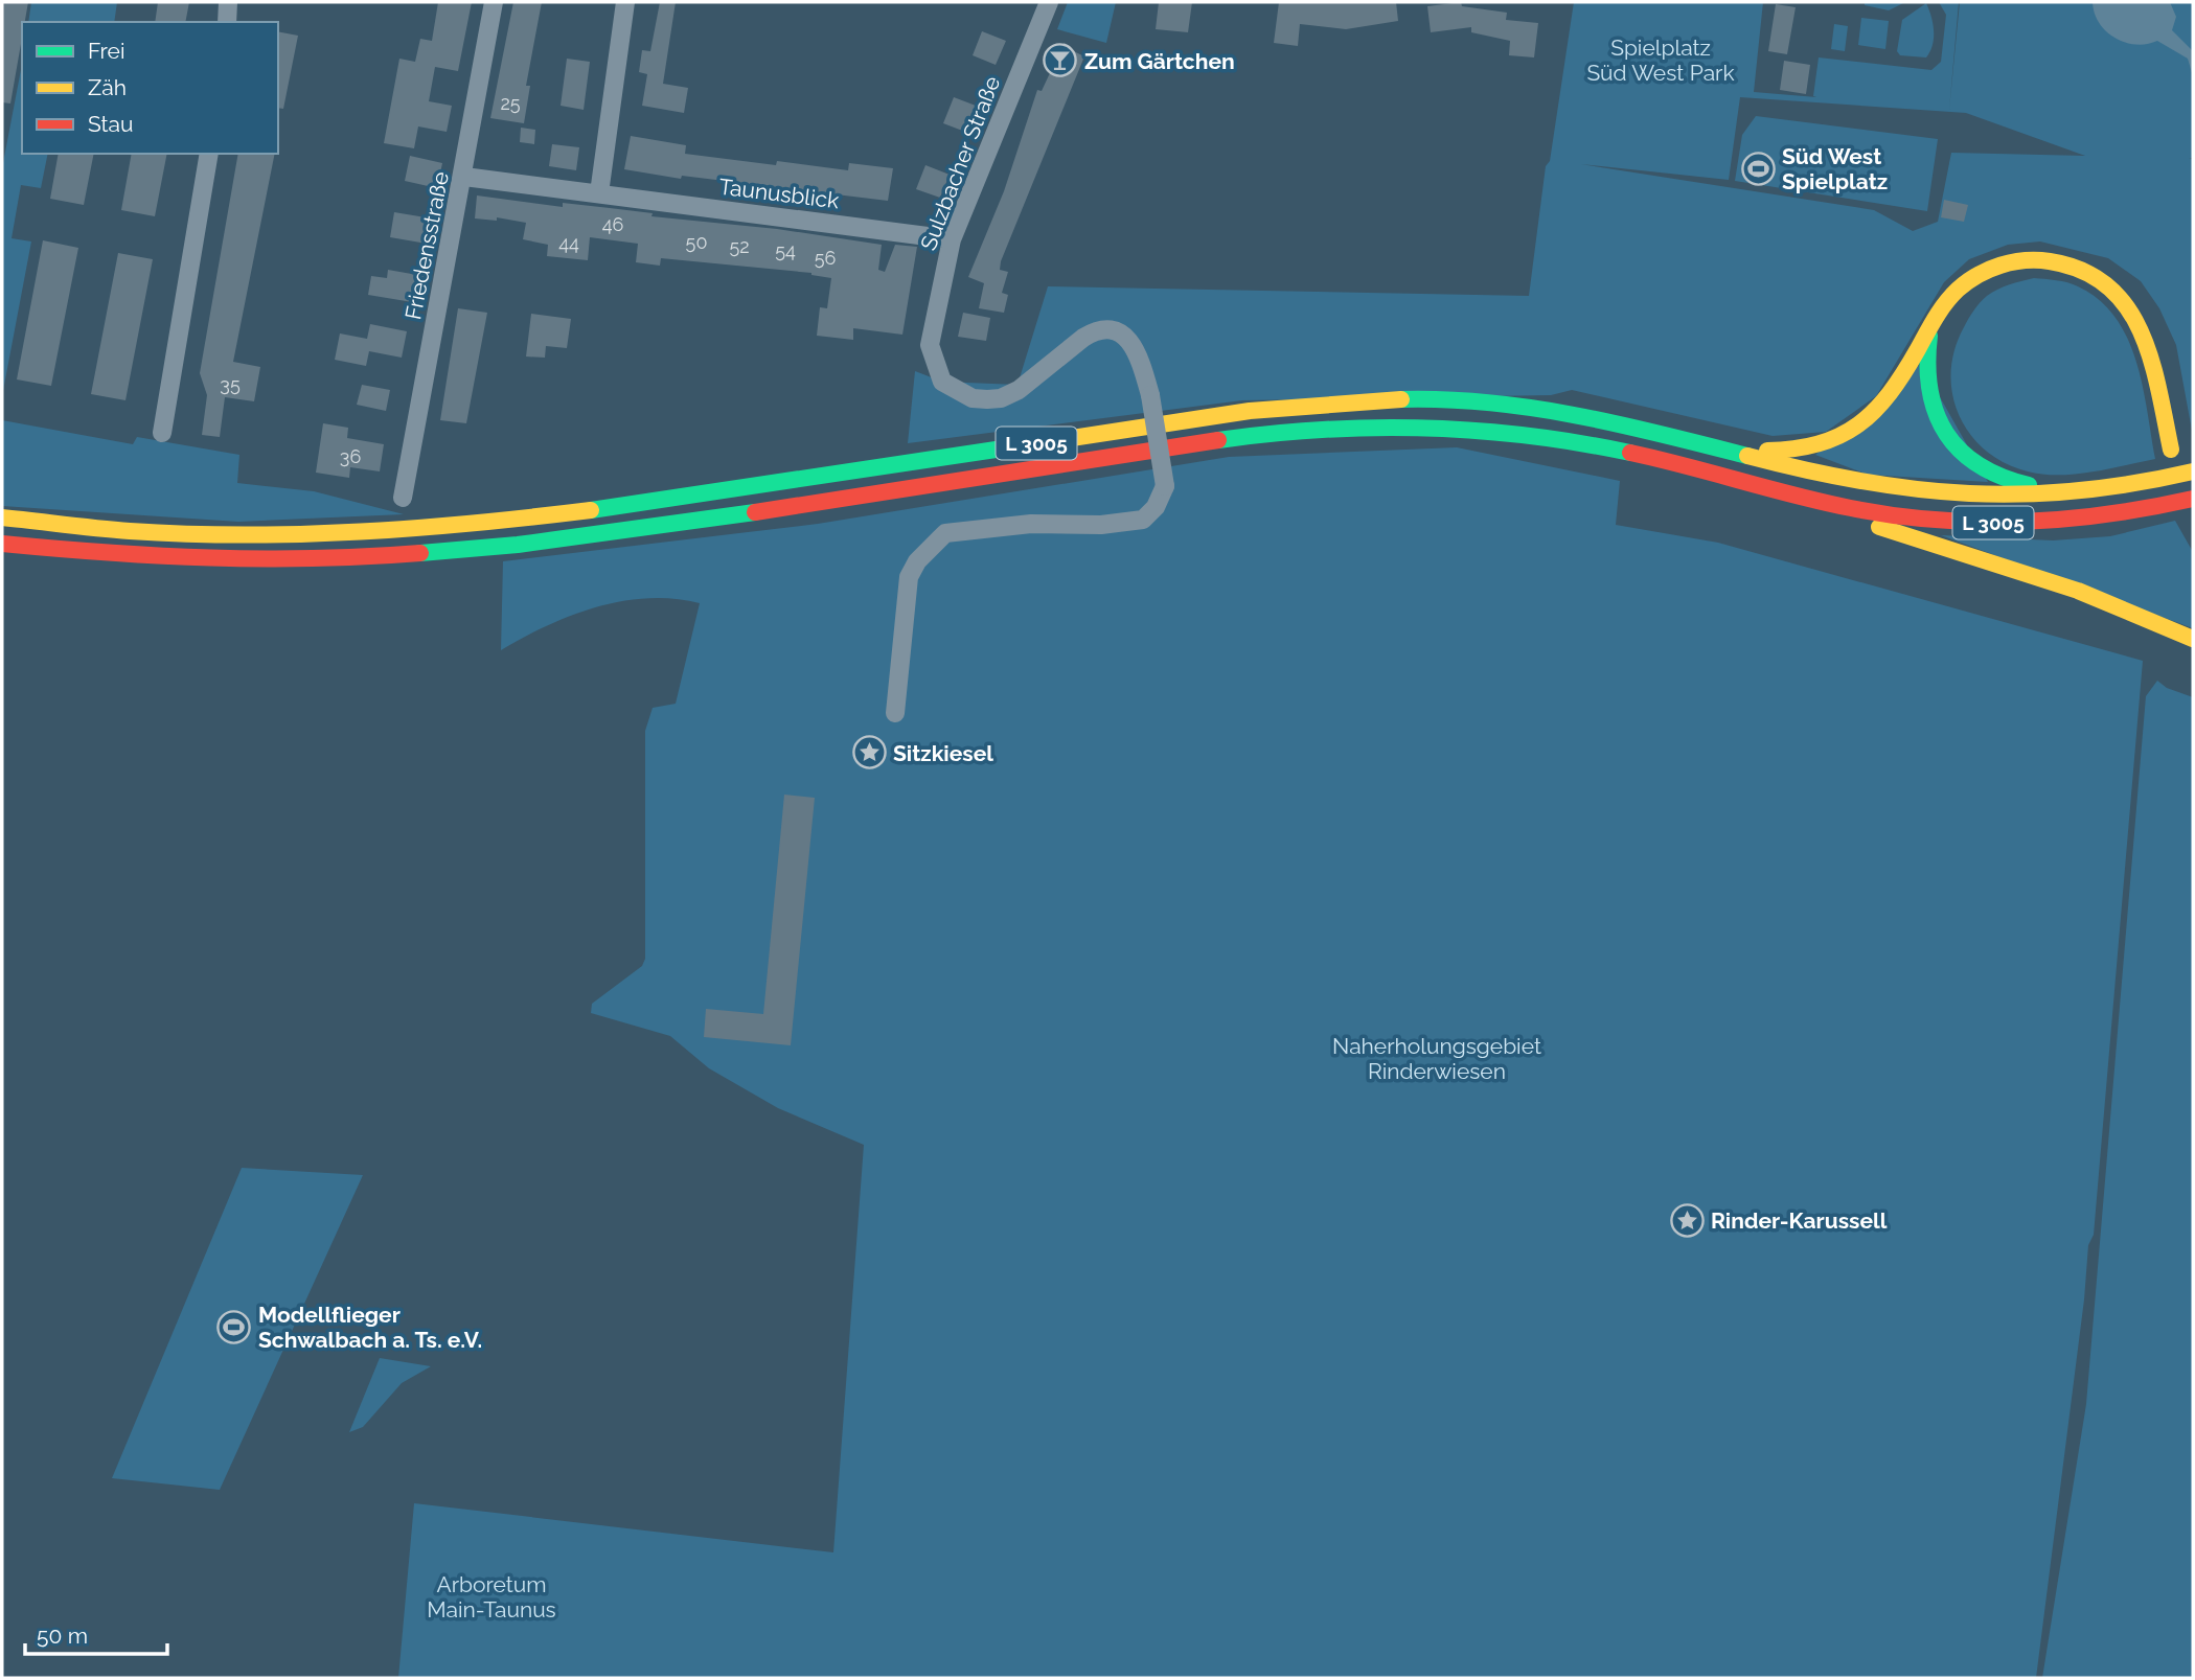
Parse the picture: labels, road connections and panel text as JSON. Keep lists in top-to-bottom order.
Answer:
{
  "streets": {
    "highway": ["L 3005"],
    "street": ["Sulzbacher Straße", "Taunusblick", "Friedensstraße"]
  },
  "crossings": [
    ["Sulzbacher Straße", "Taunusblick"],
    ["Taunusblick", "Friedensstraße"]
  ],
  "parks": ["Spielplatz Süd West Park", "Naherholungsgebiet Rinderwiesen", "Arboretum Main-Taunus"],
  "places": {
    "bar": ["Zum Gärtchen"],
    "sports": ["Süd West Spielplatz", "Modellflieger Schwalbach a. Ts. e.V."],
    "place": ["Sitzkiesel", "Rinder-Karussell"]
  },
  "house_numbers": [
    "25",
    "46",
    "50",
    "44",
    "52",
    "54",
    "56",
    "35",
    "36"
  ],
  "legend": ["Frei", "Zäh", "Stau"],
  "scale_bar": "50 m"
}
